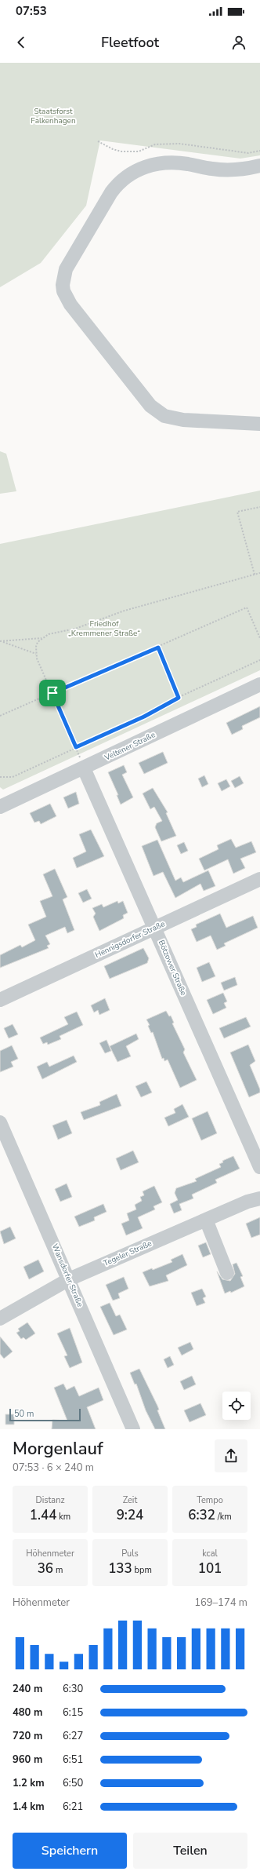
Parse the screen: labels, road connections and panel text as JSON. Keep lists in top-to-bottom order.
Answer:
{
  "streets": {
    "street": [
      "Veltener Straße",
      "Hennigsdorfer Straße",
      "Bötzower Straße",
      "Tegeler Straße",
      "Wansdorfer Straße"
    ]
  },
  "crossings": [
    ["Veltener Straße", "Bötzower Straße"],
    ["Hennigsdorfer Straße", "Bötzower Straße"],
    ["Tegeler Straße", "Wansdorfer Straße"]
  ],
  "parks": ["Staatsforst Falkenhagen", "Friedhof „Kremmener Straße“"],
  "scale_bar": "50 m",
  "page": {
    "status": "07:53",
    "header": "Fleetfoot",
    "scale": "50 m",
    "heading": ["Morgenlauf", "07:53 · 6 × 240 m"],
    "stats": [
      ["Distanz", "1.44 km"],
      ["Zeit", "9:24"],
      ["Tempo", "6:32 /km"],
      ["Höhenmeter", "36 m"],
      ["Puls", "133 bpm"],
      ["kcal", "101"]
    ],
    "chart": ["Höhenmeter", "169–174 m"],
    "list": [
      {
        "name": "240 m",
        "note": "6:30"
      },
      {
        "name": "480 m",
        "note": "6:15"
      },
      {
        "name": "720 m",
        "note": "6:27"
      },
      {
        "name": "960 m",
        "note": "6:51"
      },
      {
        "name": "1.2 km",
        "note": "6:50"
      },
      {
        "name": "1.4 km",
        "note": "6:21"
      }
    ],
    "buttons": ["Speichern", "Teilen"]
  }
}
